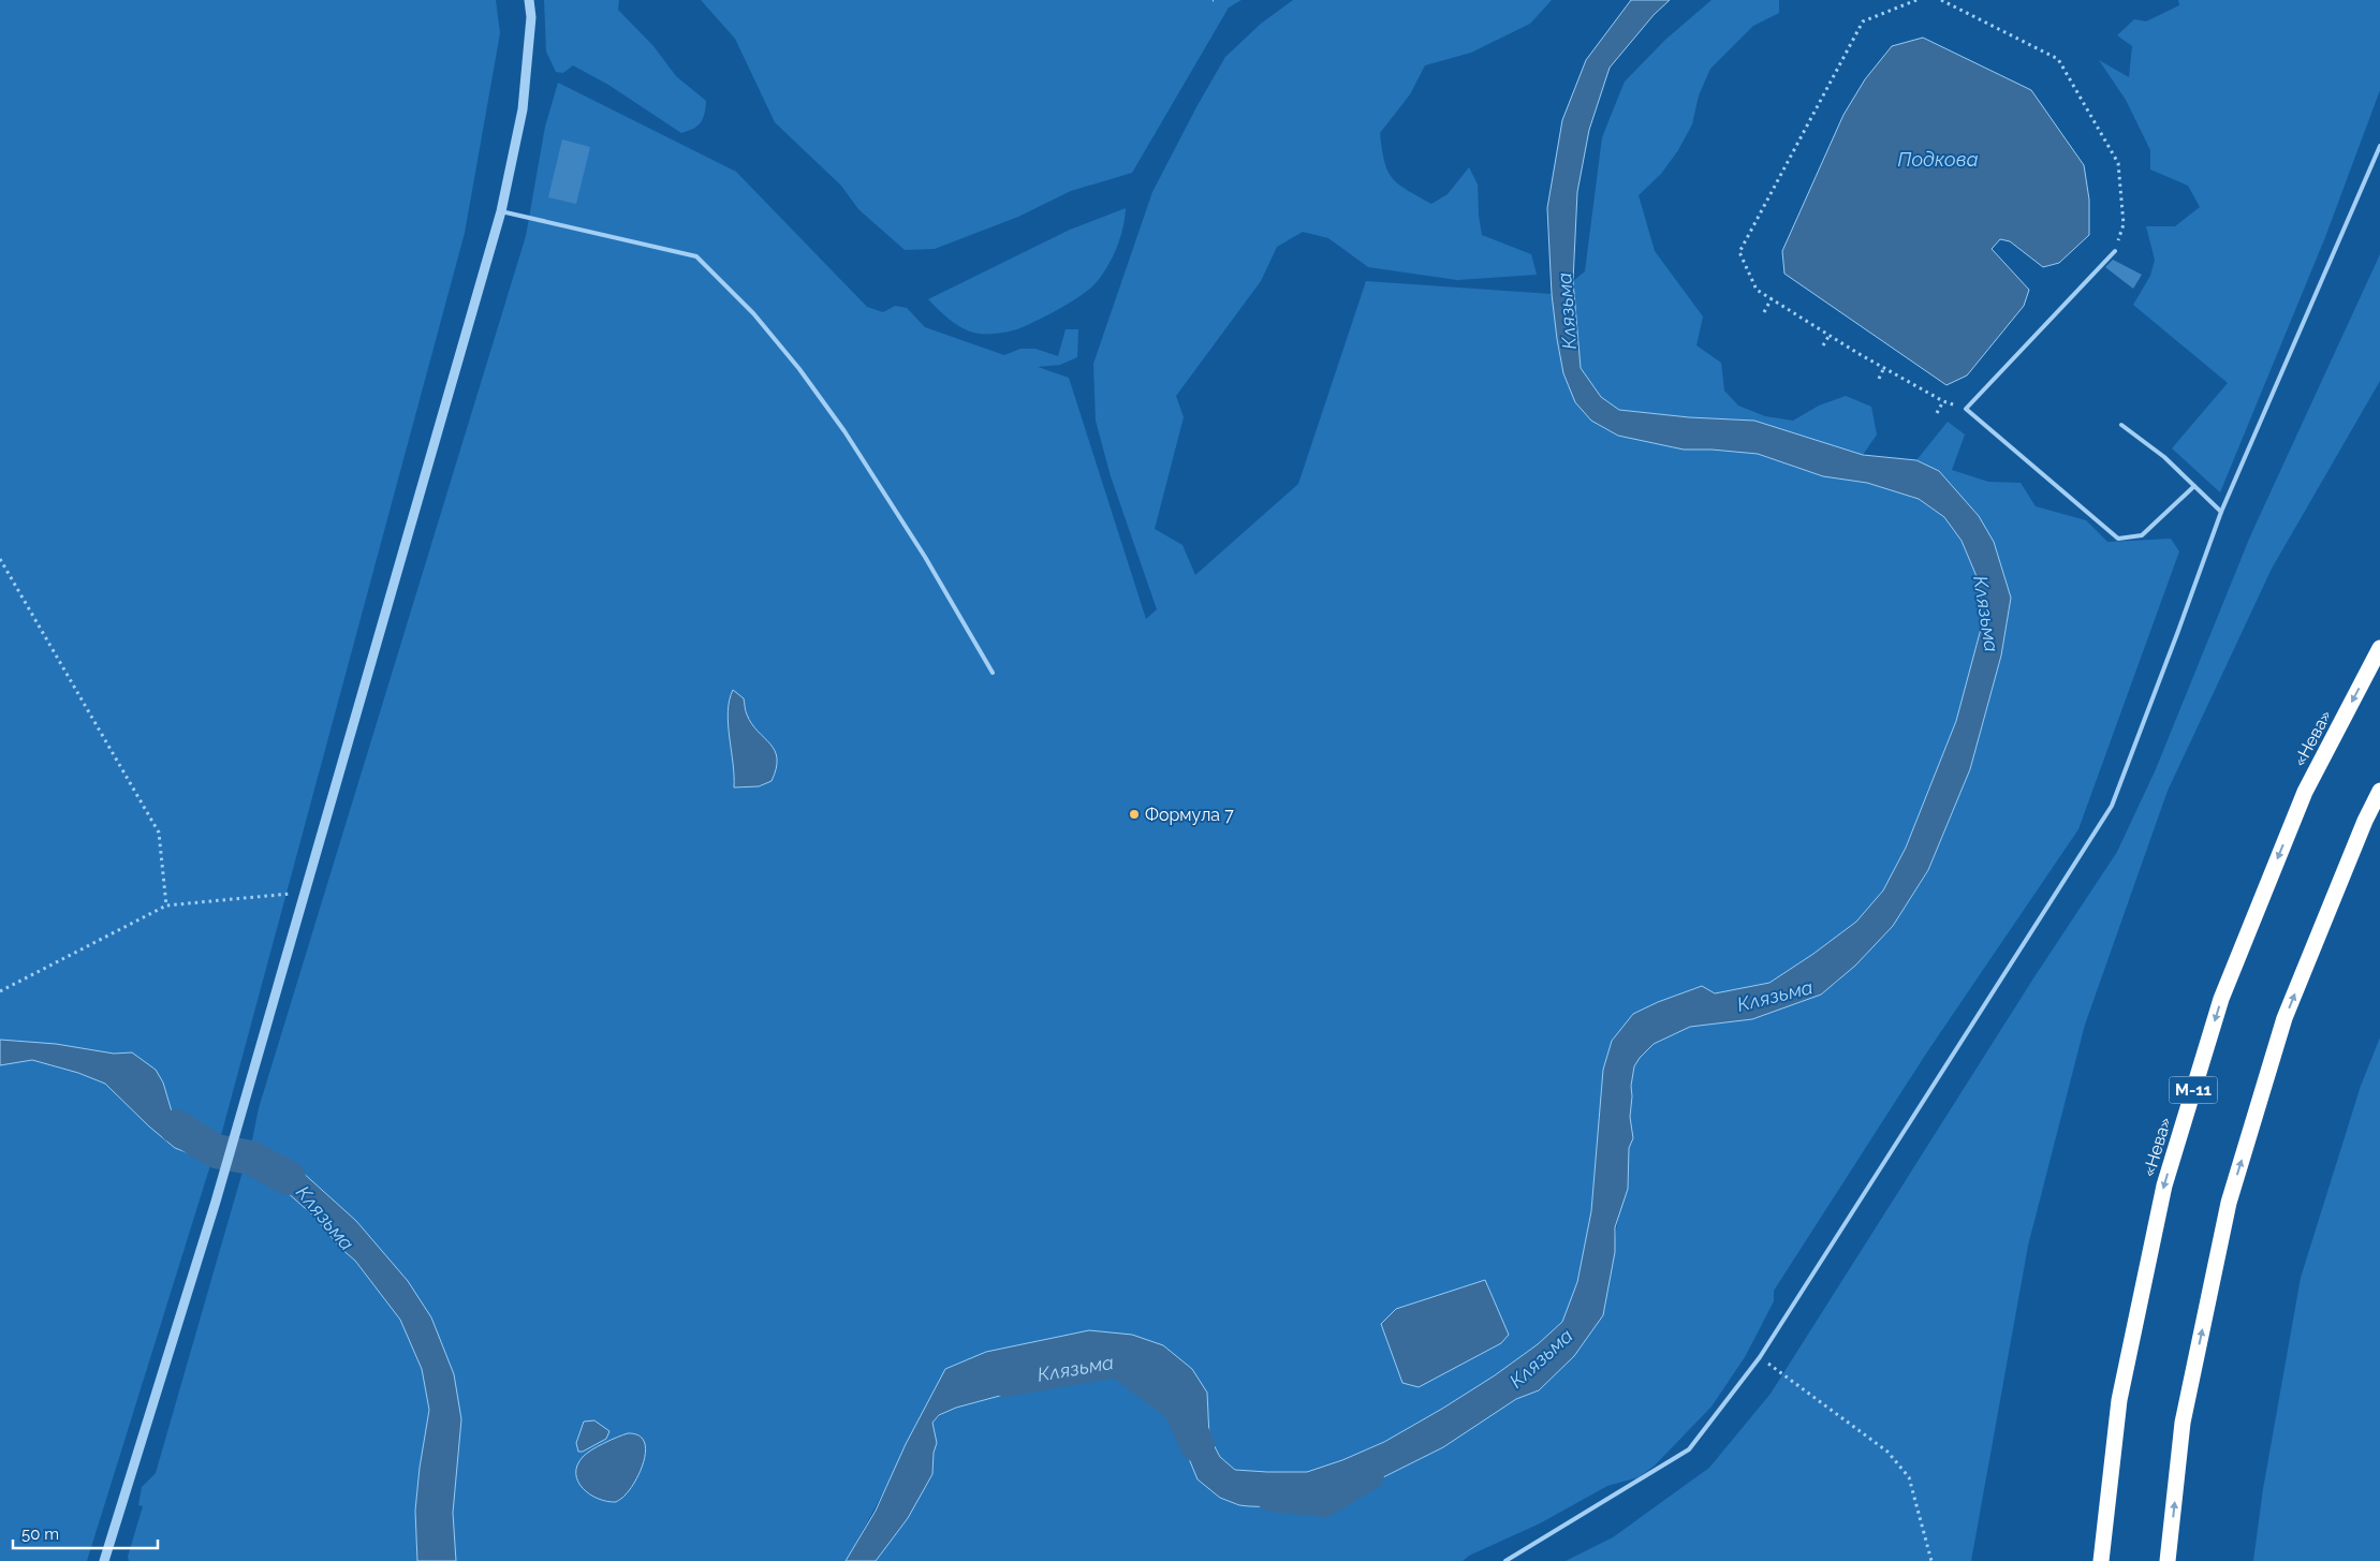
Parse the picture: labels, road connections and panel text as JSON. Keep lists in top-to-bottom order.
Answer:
{
  "streets": {
    "highway": ["«Нева»", "М-11"]
  },
  "water": ["Подкова", "Клязьма"],
  "places": ["Формула 7"],
  "scale_bar": "50 m"
}
